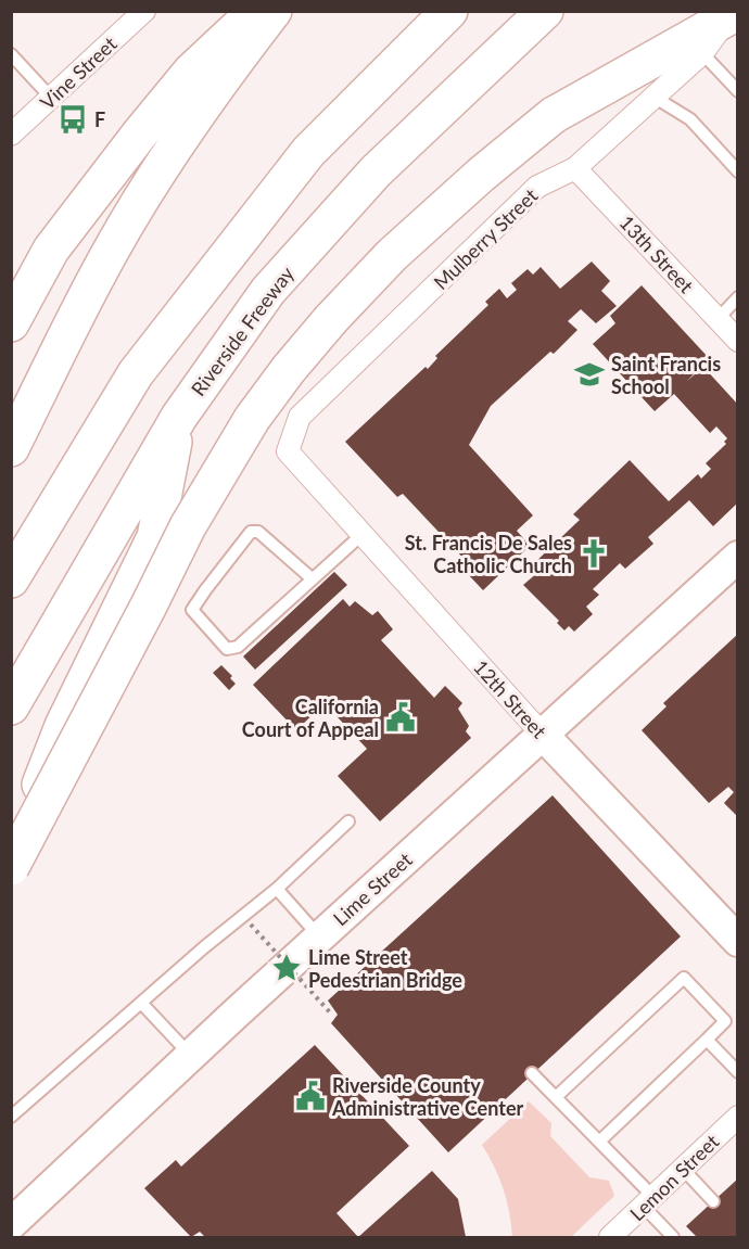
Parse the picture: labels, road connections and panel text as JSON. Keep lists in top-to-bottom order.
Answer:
{
  "streets": {
    "highway": ["Riverside Freeway"],
    "main road": ["12th Street", "Lime Street"],
    "street": [
      "Vine Street",
      "Mulberry Street",
      "13th Street",
      "Lemon Street"
    ]
  },
  "crossings": [
    ["Mulberry Street", "13th Street"],
    ["Mulberry Street", "12th Street"],
    ["12th Street", "Lime Street"]
  ],
  "places": {
    "bus stop": ["F"],
    "school or university": ["Saint Francis School"],
    "church": ["St. Francis De Sales Catholic Church"],
    "public building": ["California Court of Appeal", "Riverside County Administrative Center"],
    "place": ["Lime Street Pedestrian Bridge"]
  }
}
